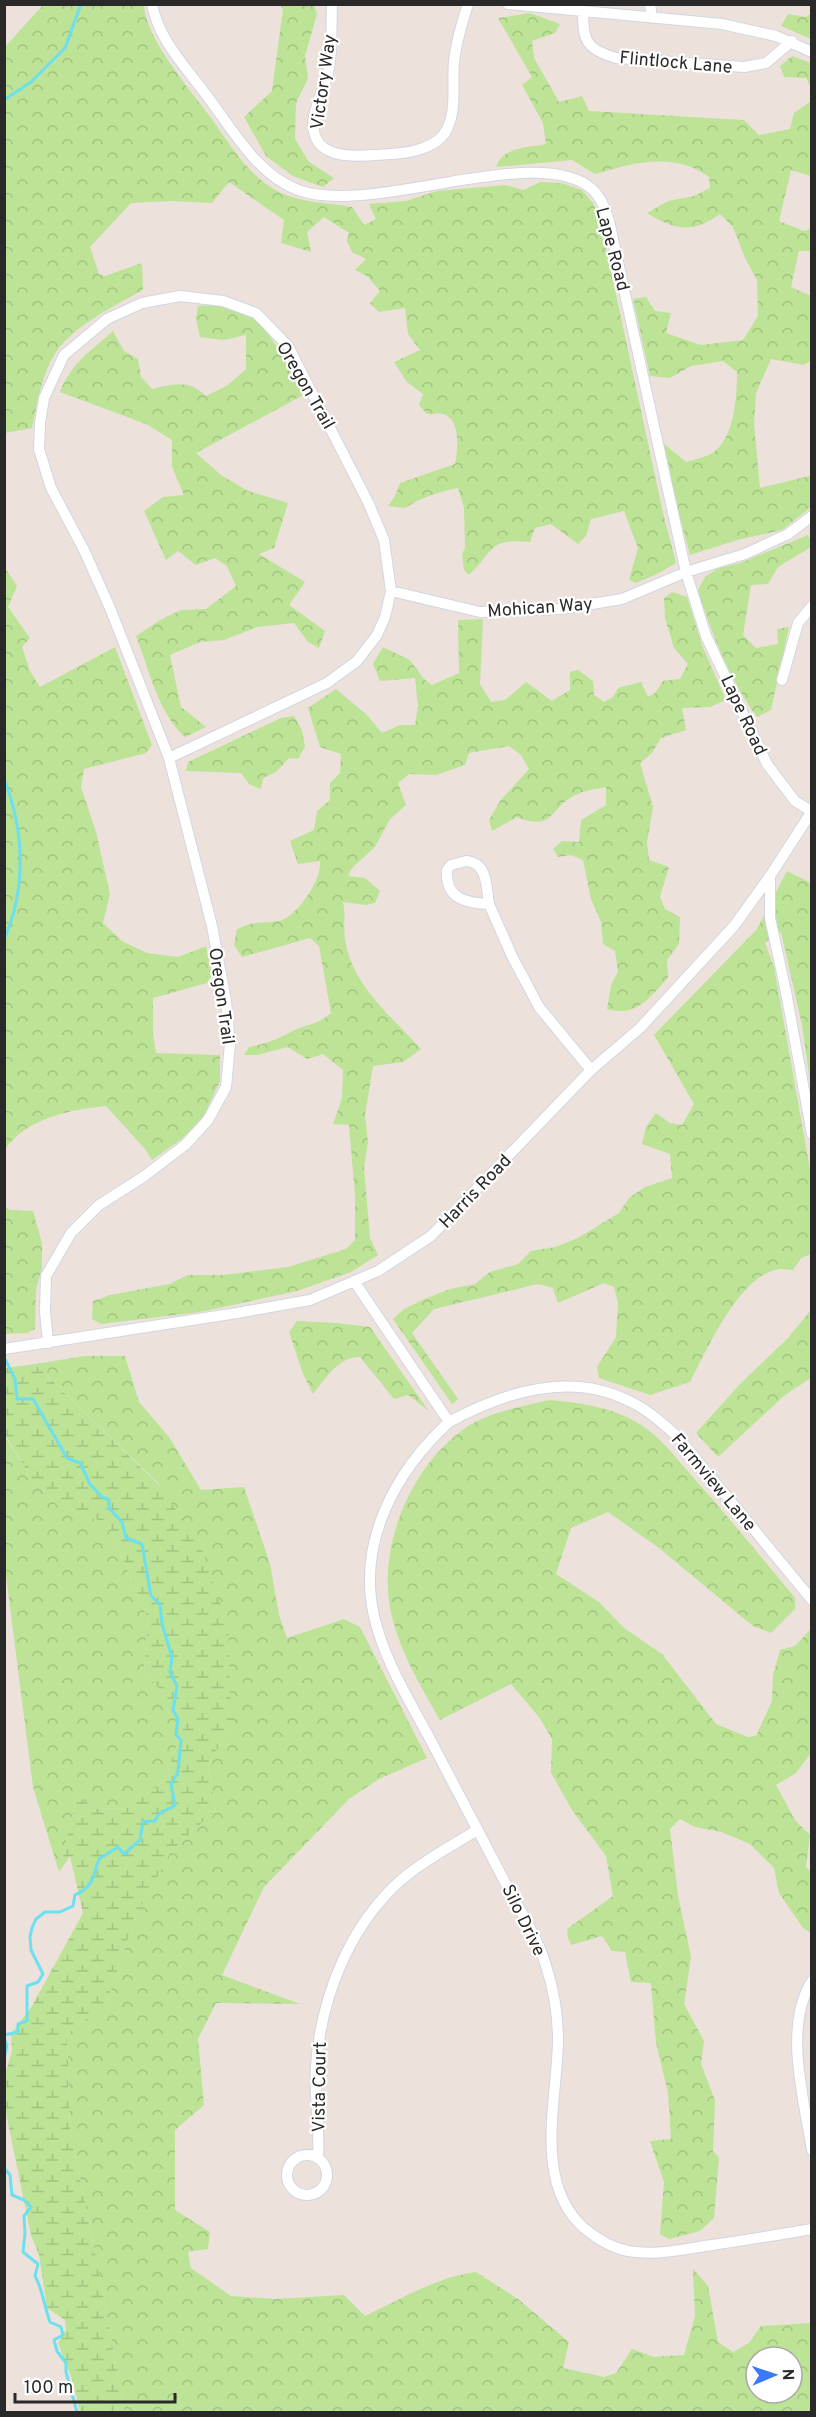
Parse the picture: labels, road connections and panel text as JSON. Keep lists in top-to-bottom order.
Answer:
{
  "streets": {
    "street": [
      "Flintlock Lane",
      "Victory Way",
      "Lape Road",
      "Oregon Trail",
      "Mohican Way",
      "Harris Road",
      "Farmview Lane",
      "Silo Drive",
      "Vista Court"
    ]
  },
  "crossings": [
    ["Lape Road", "Mohican Way"],
    ["Lape Road", "Harris Road"],
    ["Oregon Trail", "Mohican Way"],
    ["Oregon Trail", "Harris Road"],
    ["Farmview Lane", "Silo Drive"],
    ["Silo Drive", "Vista Court"]
  ],
  "scale_bar": "100 m",
  "north": "right"
}
